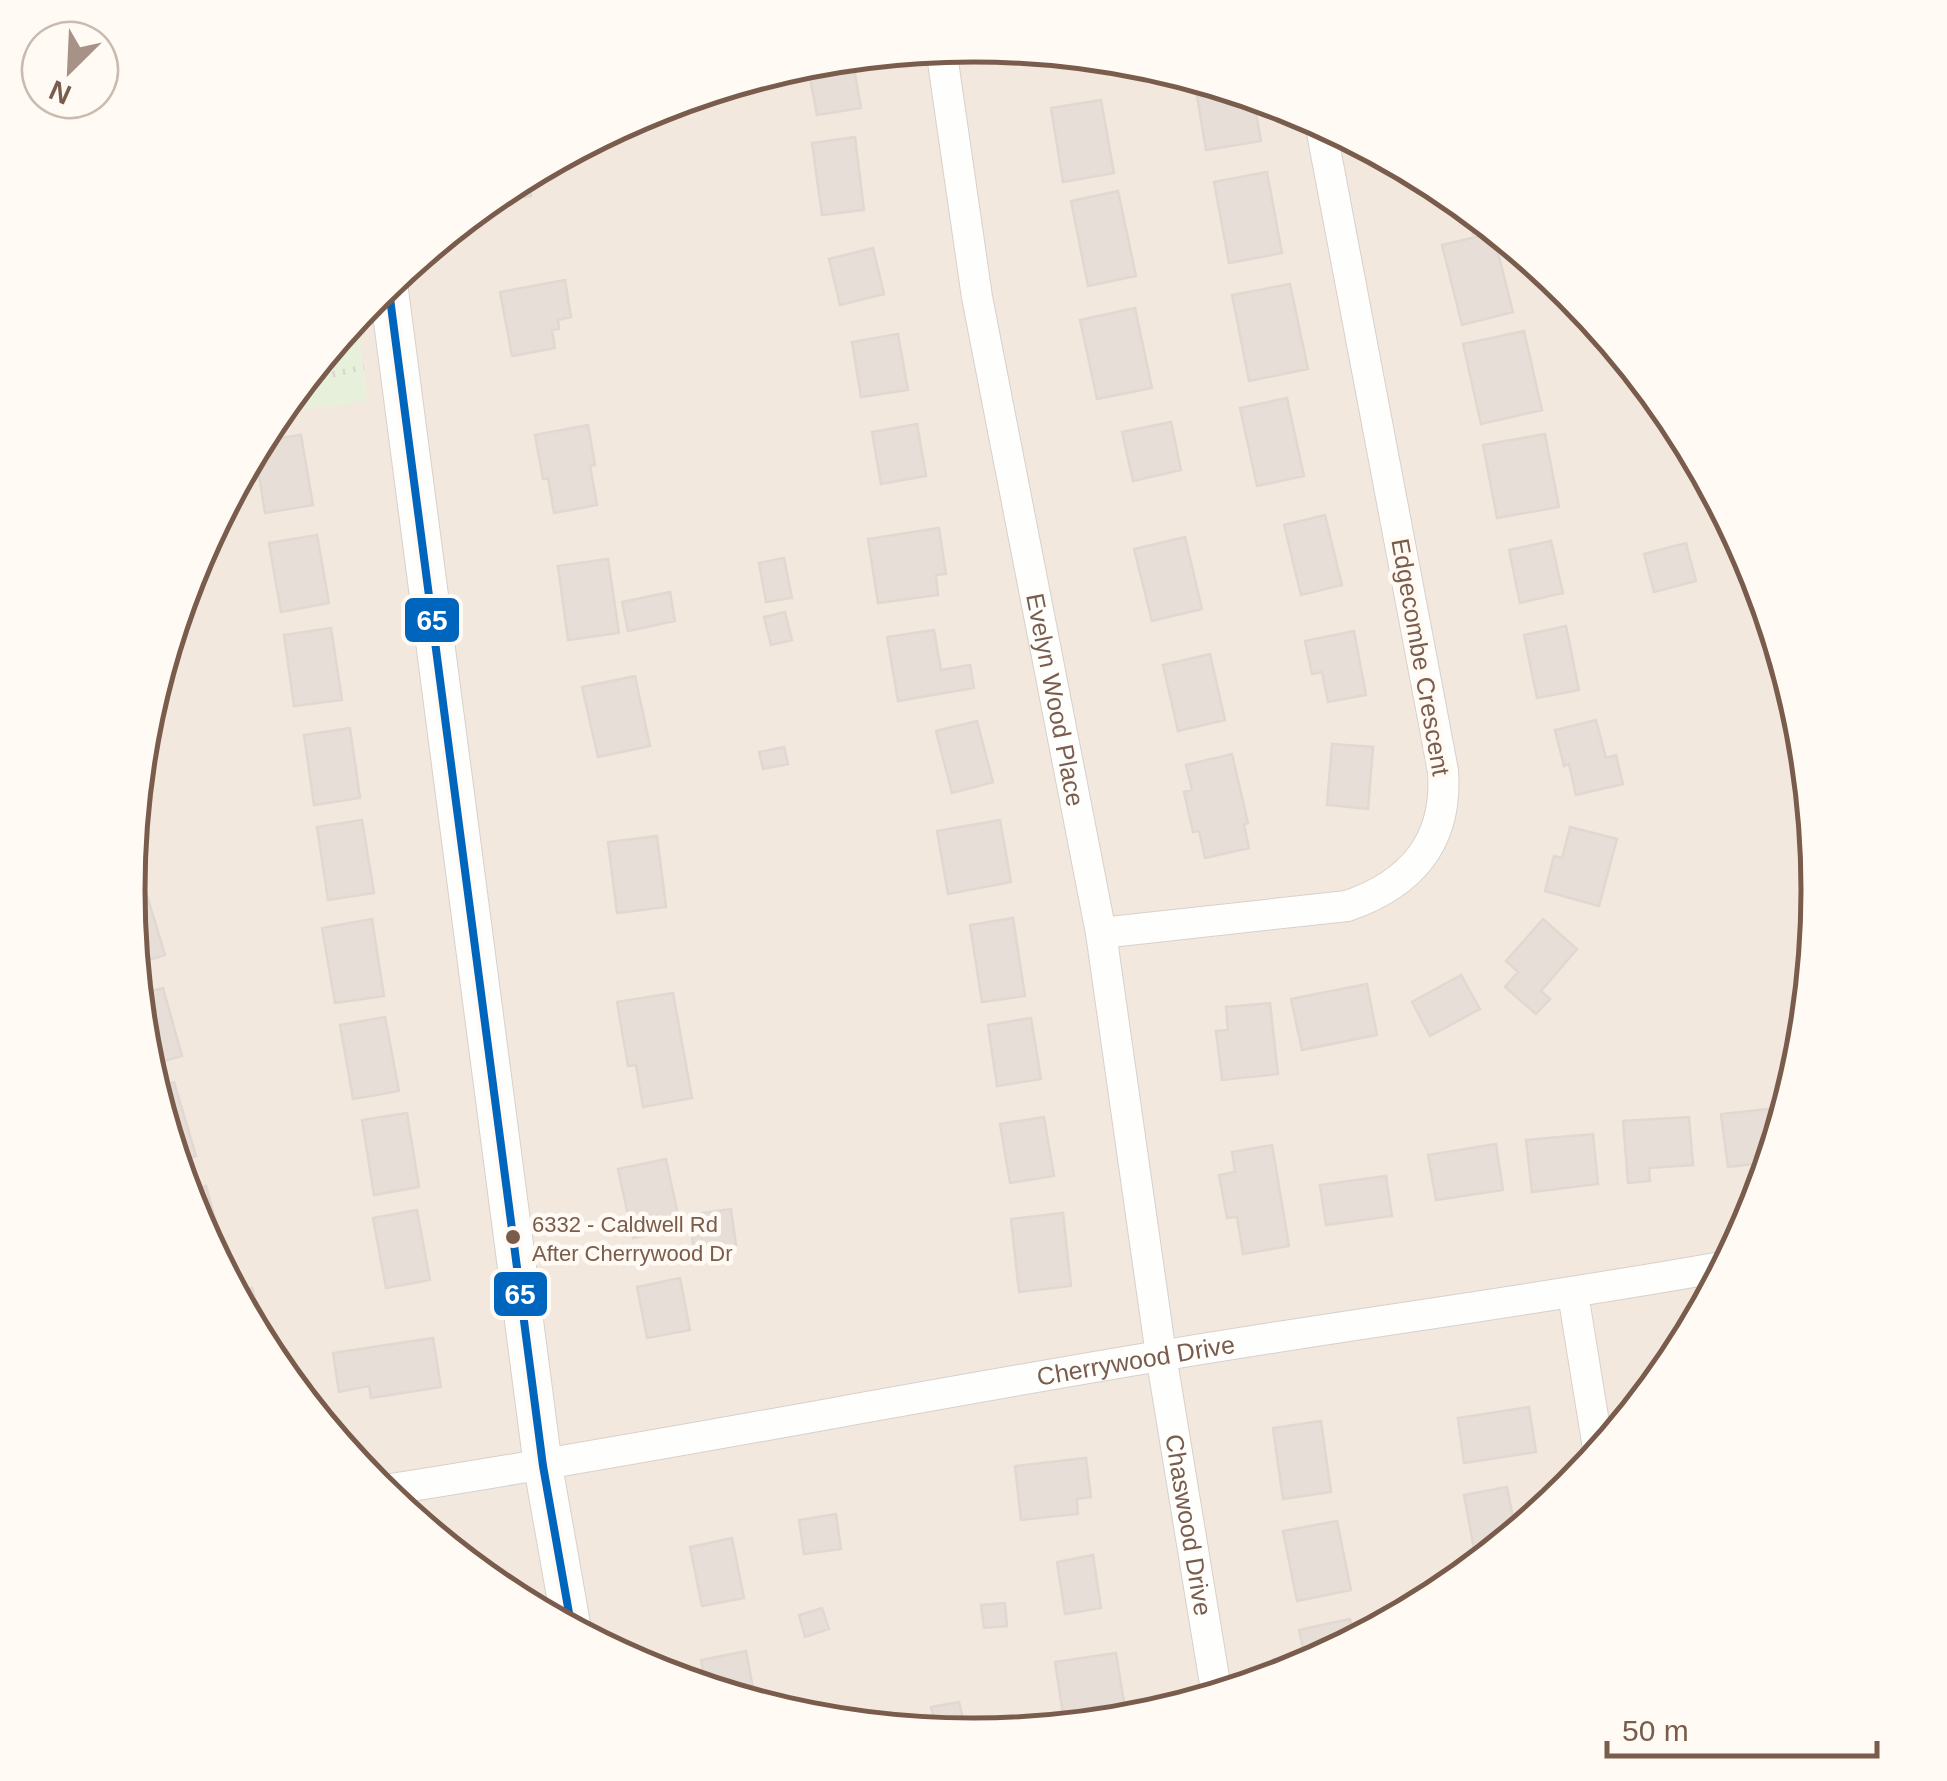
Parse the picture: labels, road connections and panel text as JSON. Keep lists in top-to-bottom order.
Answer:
{
  "streets": {
    "street": [
      "Edgecombe Crescent",
      "Evelyn Wood Place",
      "Cherrywood Drive",
      "Chaswood Drive"
    ]
  },
  "crossings": [
    ["Edgecombe Crescent", "Evelyn Wood Place"],
    ["Evelyn Wood Place", "Cherrywood Drive"],
    ["Evelyn Wood Place", "Chaswood Drive"],
    ["Cherrywood Drive", "Chaswood Drive"]
  ],
  "places": ["6332 - Caldwell Rd After Cherrywood Dr"],
  "lines": ["transit line 65"],
  "scale_bar": "50 m",
  "north": "bottom left"
}
